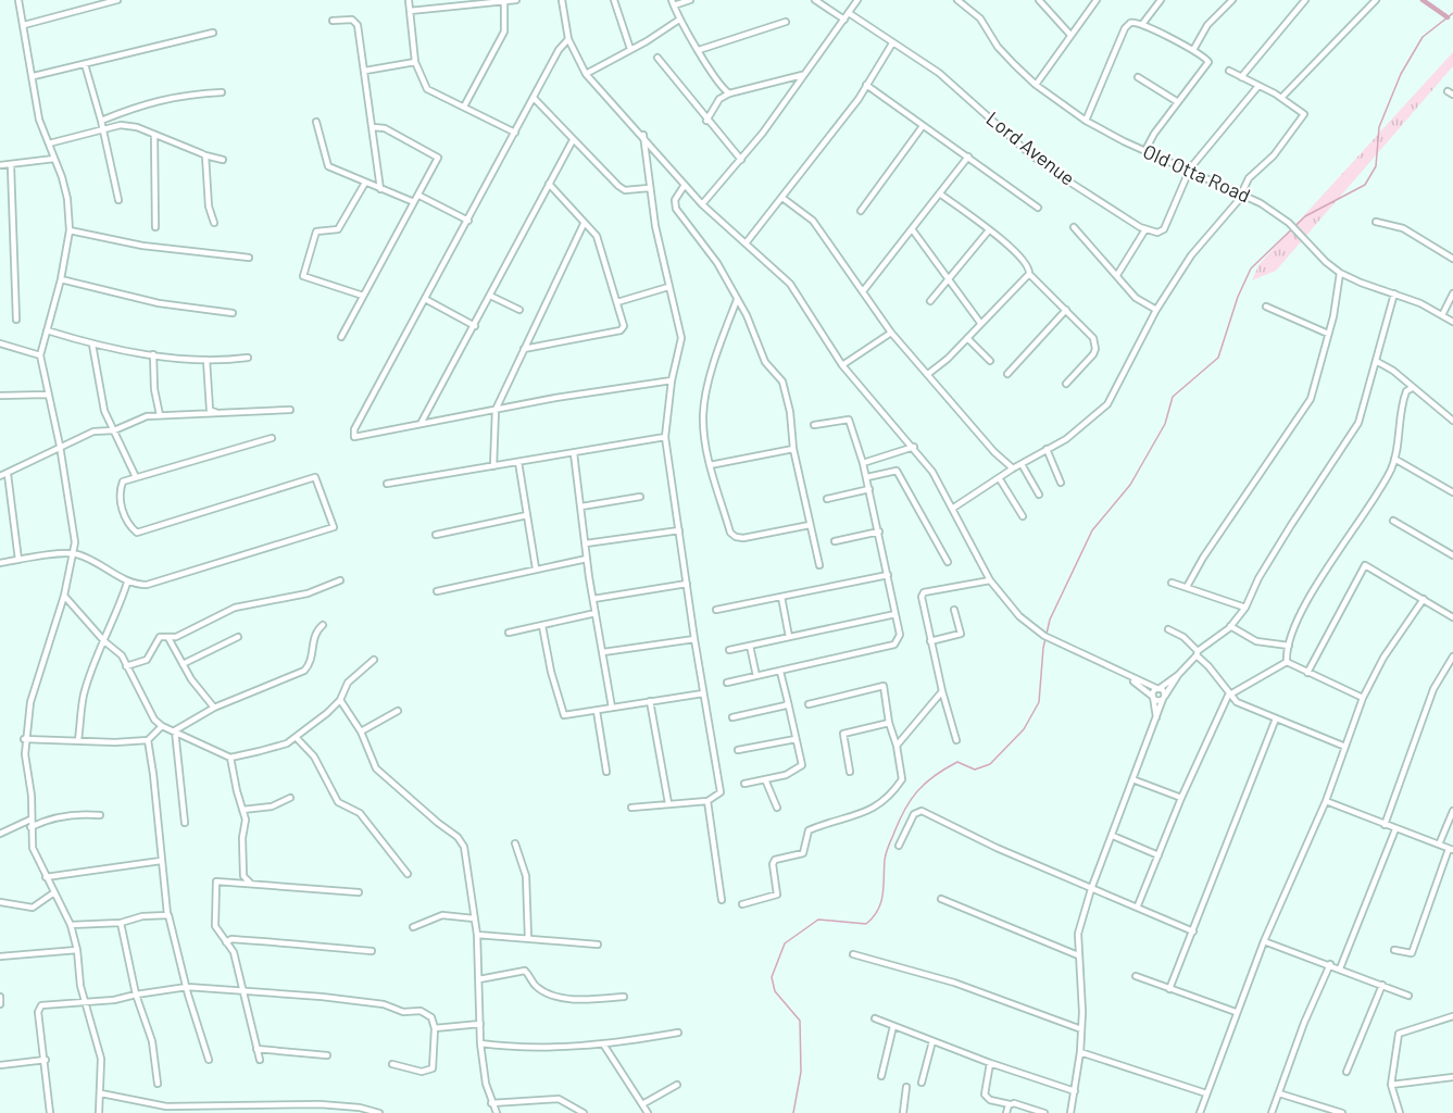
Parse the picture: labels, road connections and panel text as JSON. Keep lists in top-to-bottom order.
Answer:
{
  "streets": {
    "street": ["Lord Avenue", "Old Otta Road"]
  }
}
